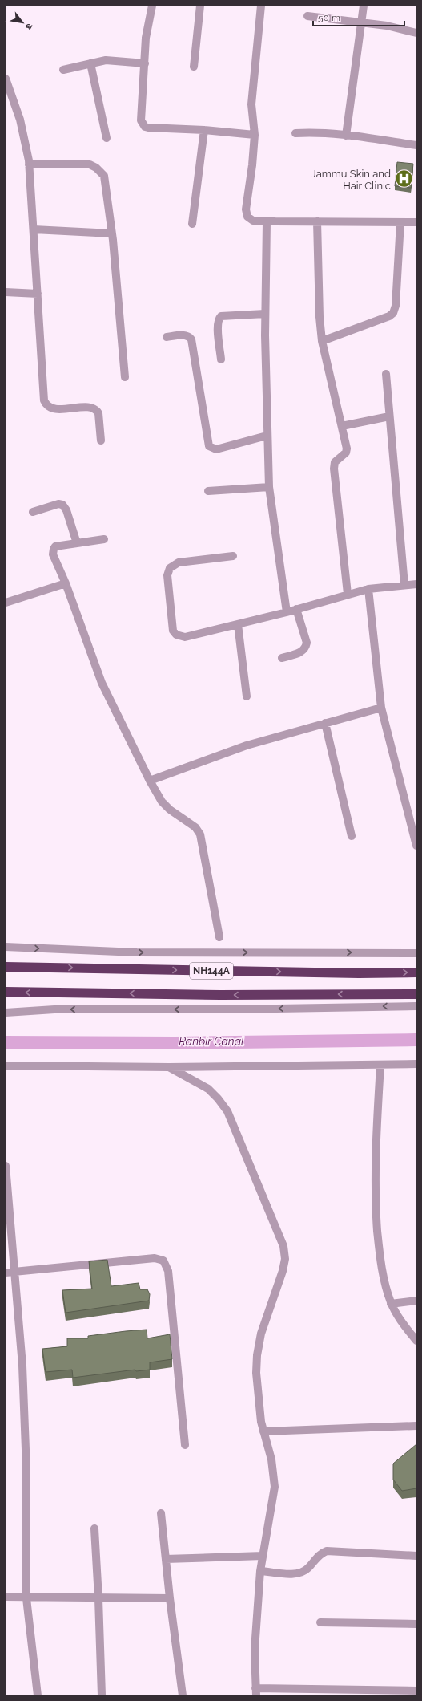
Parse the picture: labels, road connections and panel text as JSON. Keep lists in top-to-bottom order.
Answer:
{
  "streets": {
    "highway": ["NH144A"]
  },
  "water": ["Ranbir Canal"],
  "places": {
    "hospital": ["Jammu Skin and Hair Clinic"]
  },
  "scale_bar": "50 m",
  "north": "bottom right"
}
